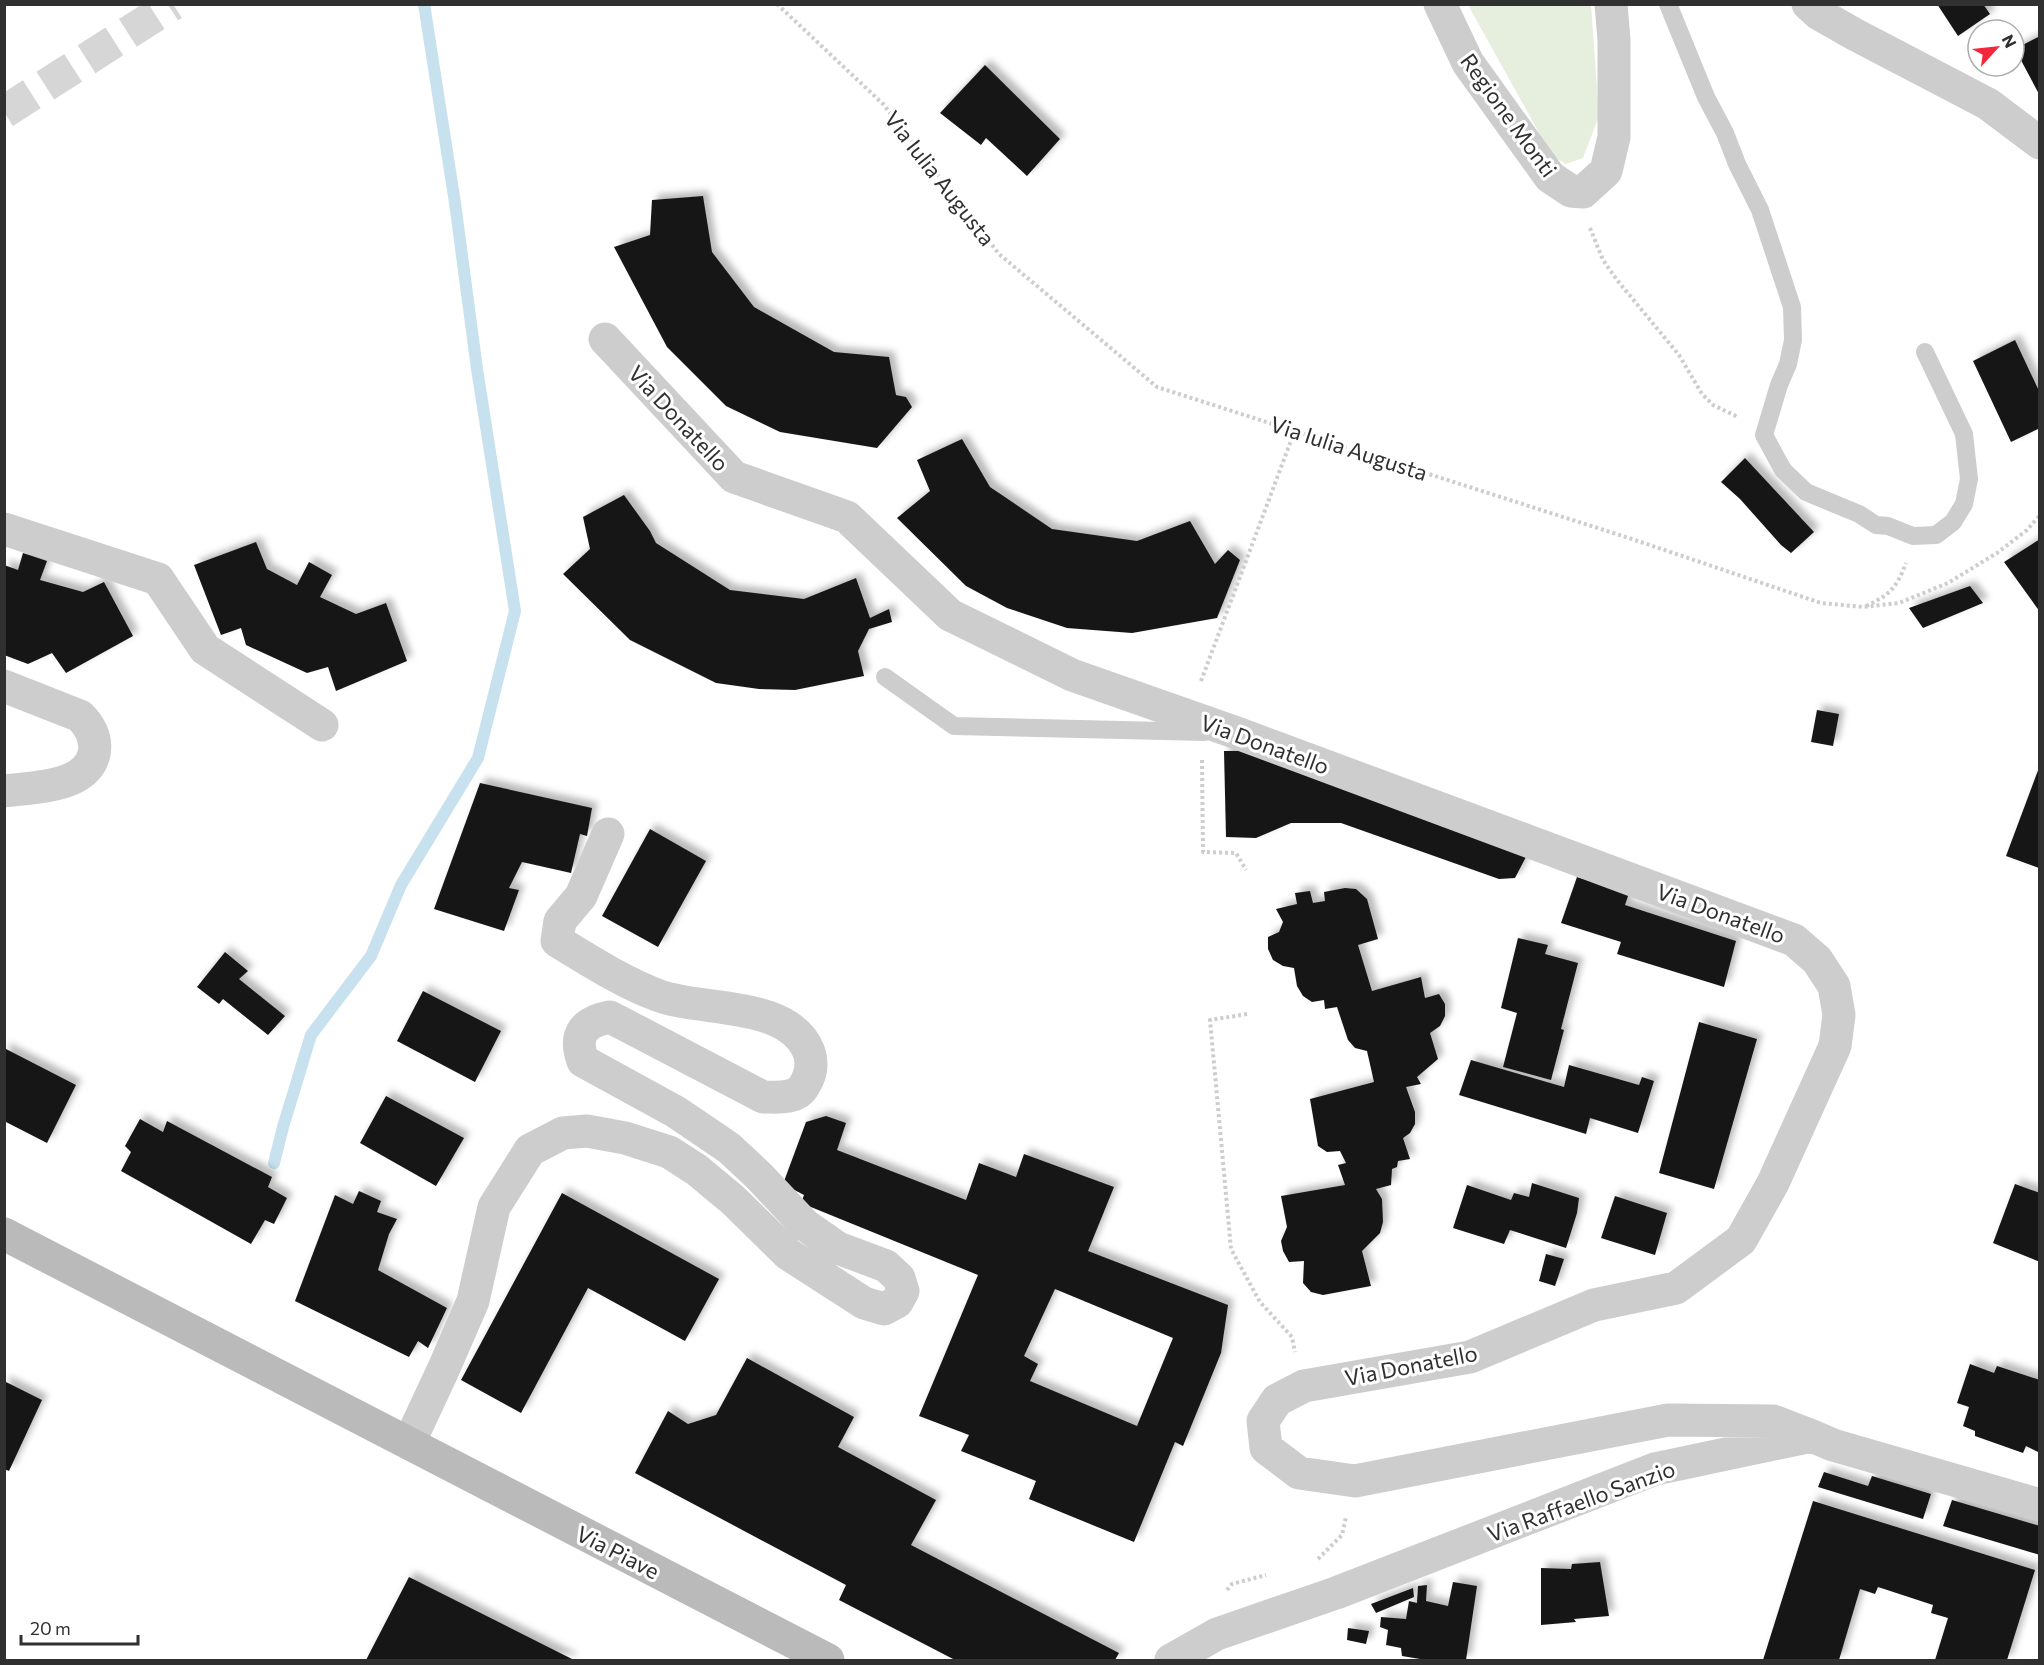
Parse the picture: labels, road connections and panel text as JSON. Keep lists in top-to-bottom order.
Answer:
{
  "streets": {
    "main road": ["Via Piave"],
    "street": ["Regione Monti", "Via Donatello", "Via Raffaello Sanzio"],
    "path": ["Via Iulia Augusta"]
  },
  "crossings": [
    ["Via Donatello", "Via Raffaello Sanzio"]
  ],
  "scale_bar": "20 m",
  "north": "top right"
}
